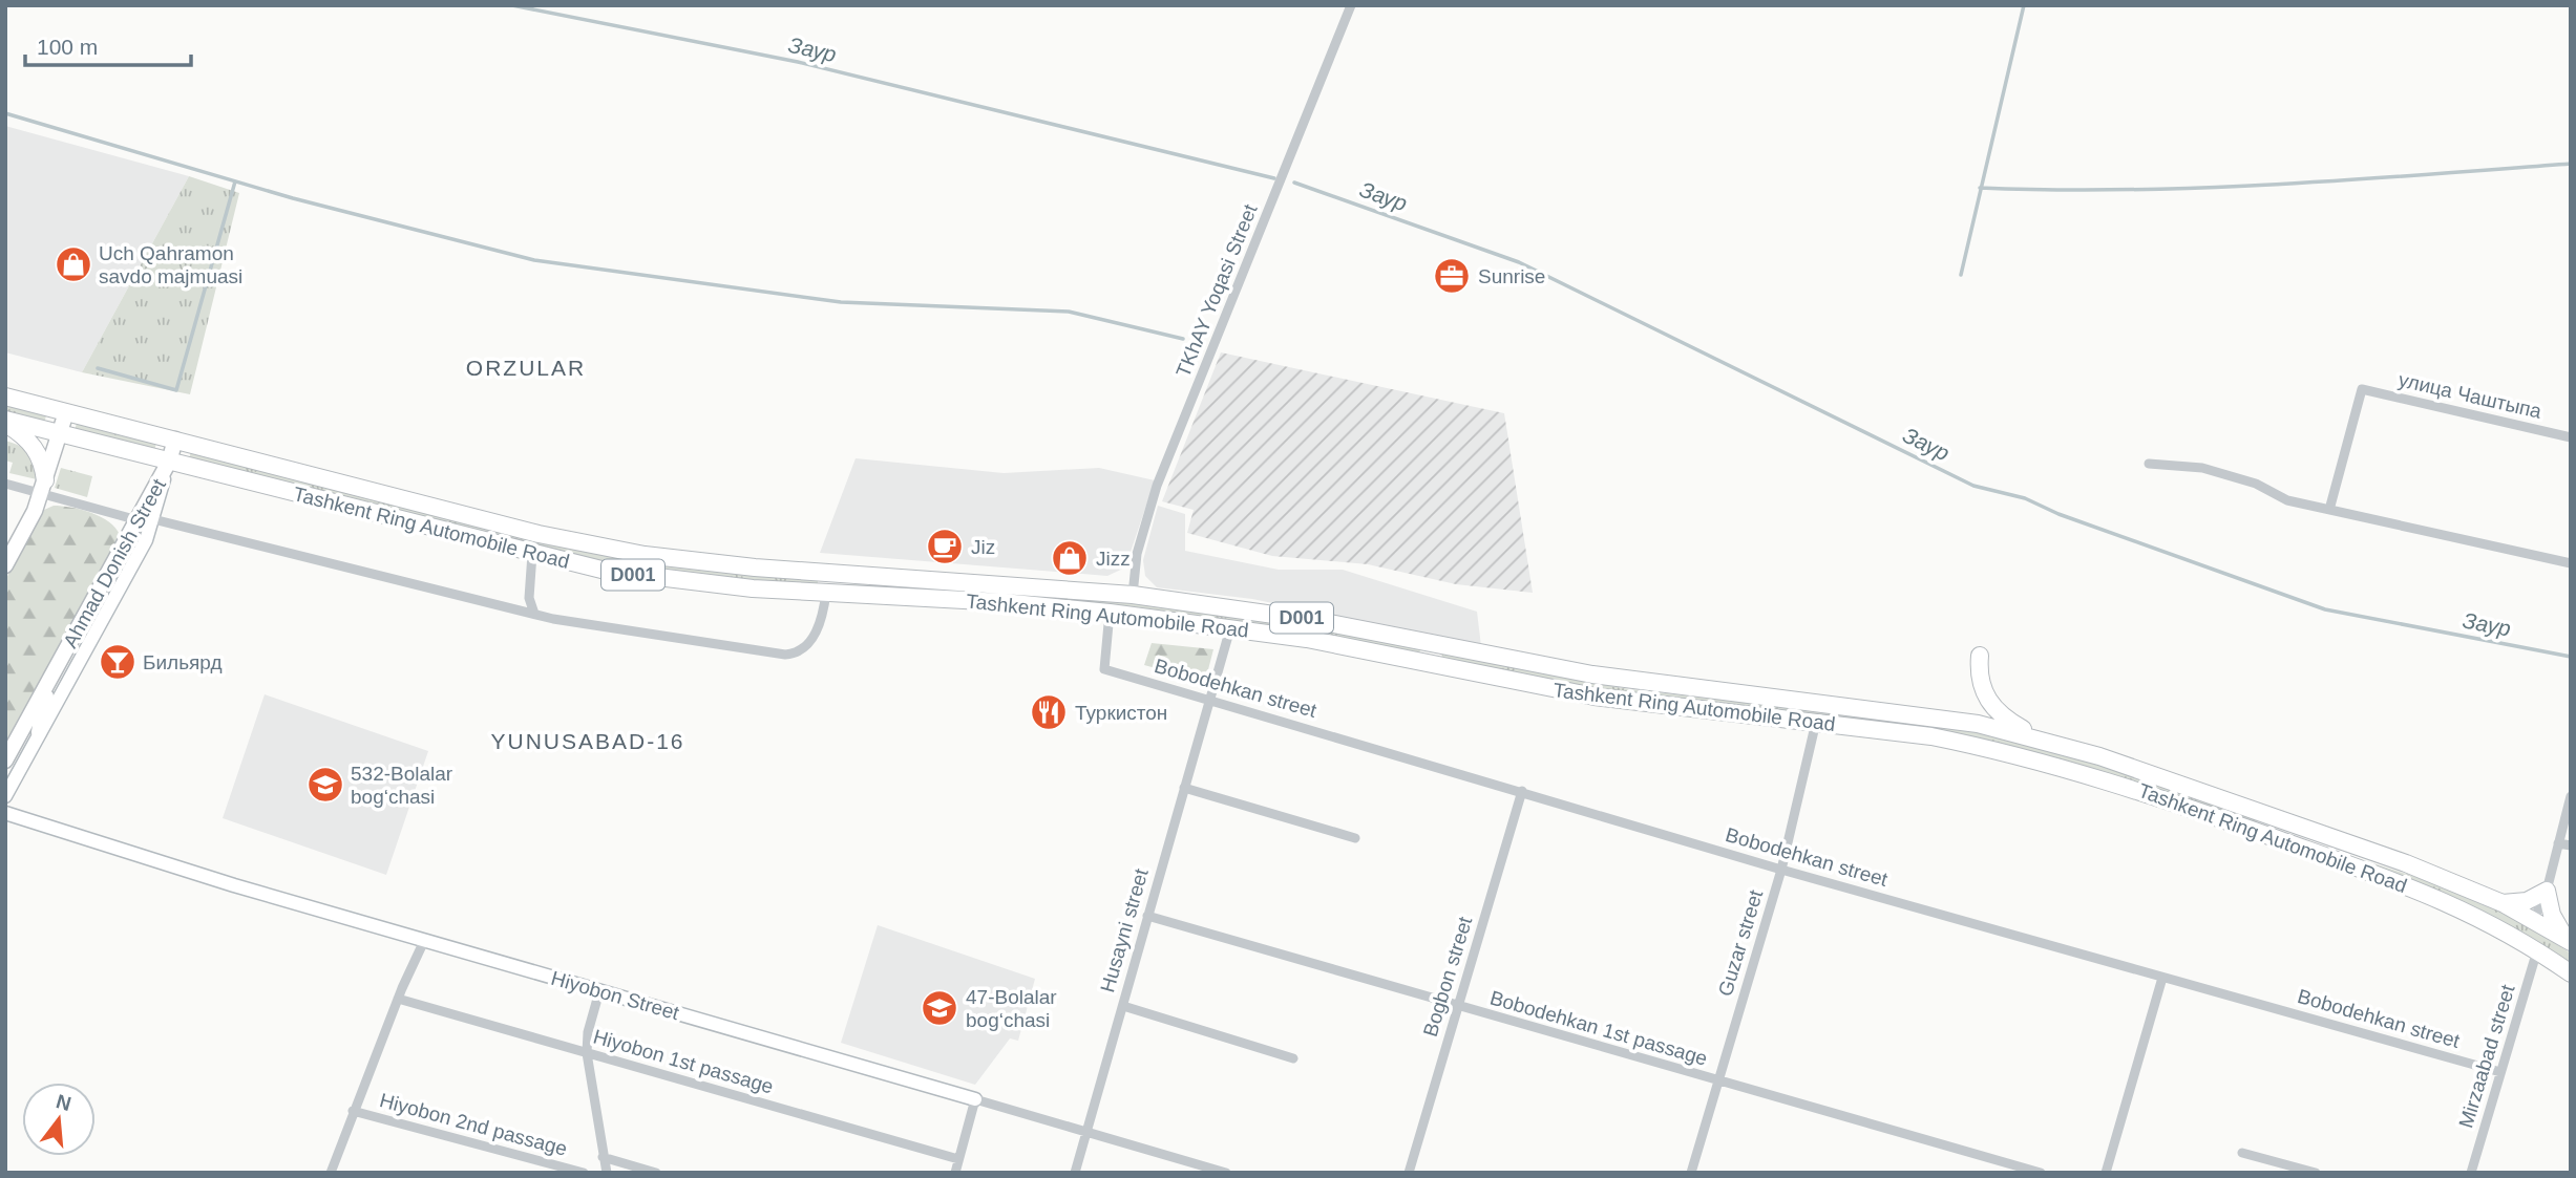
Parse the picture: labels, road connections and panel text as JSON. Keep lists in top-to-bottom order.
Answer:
{
  "streets": {
    "highway": ["Tashkent Ring Automobile Road", "D001"],
    "main road": ["Ahmad Donish Street"],
    "street": [
      "TKhAY Yoqasi Street",
      "улица Чаштыпа",
      "Bobodehkan street",
      "Husayni street",
      "Guzar street",
      "Bogbon street",
      "Hiyobon Street",
      "Bobodehkan 1st passage",
      "Mirzaabad street",
      "Hiyobon 1st passage",
      "Hiyobon 2nd passage"
    ]
  },
  "crossings": [
    ["TKhAY Yoqasi Street", "Tashkent Ring Automobile Road"],
    ["Tashkent Ring Automobile Road", "Ahmad Donish Street"],
    ["Tashkent Ring Automobile Road", "Bobodehkan street"],
    ["Tashkent Ring Automobile Road", "Husayni street"],
    ["Tashkent Ring Automobile Road", "Guzar street"],
    ["Tashkent Ring Automobile Road", "Mirzaabad street"],
    ["Bobodehkan street", "Husayni street"],
    ["Bobodehkan street", "Guzar street"],
    ["Bobodehkan street", "Bogbon street"],
    ["Bobodehkan street", "Mirzaabad street"],
    ["Husayni street", "Hiyobon Street"],
    ["Husayni street", "Bobodehkan 1st passage"],
    ["Guzar street", "Bobodehkan 1st passage"],
    ["Bogbon street", "Bobodehkan 1st passage"]
  ],
  "districts": ["ORZULAR", "YUNUSABAD-16"],
  "water": ["Заур"],
  "places": {
    "shop": ["Uch Qahramon savdo majmuasi", "Jizz"],
    "office": ["Sunrise"],
    "cafe": ["Jiz"],
    "bar": ["Бильярд"],
    "restaurant": ["Туркистон"],
    "school or university": ["532-Bolalar bogʻchasi", "47-Bolalar bogʻchasi"]
  },
  "scale_bar": "100 m",
  "north": "top"
}
